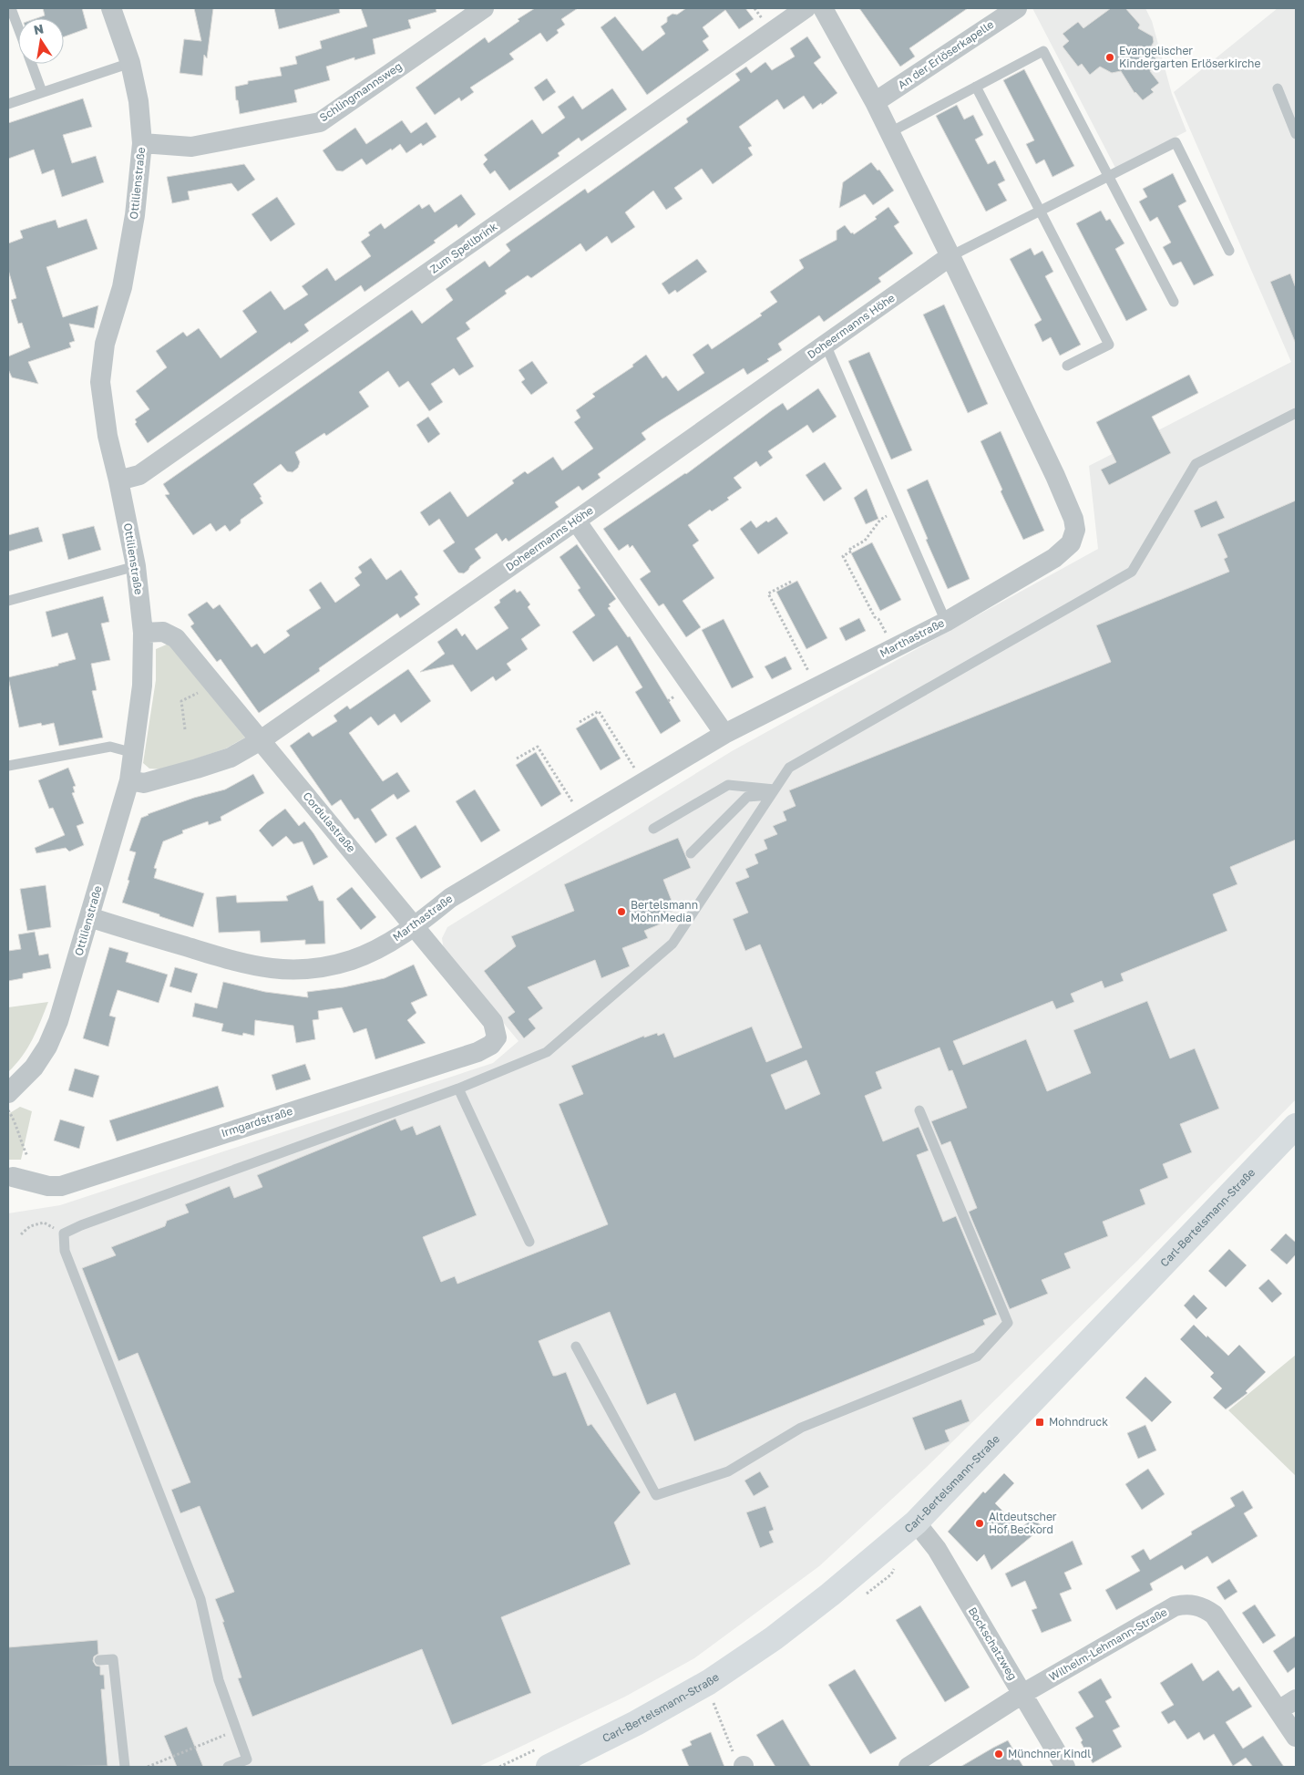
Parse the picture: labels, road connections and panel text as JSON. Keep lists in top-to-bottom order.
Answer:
{
  "streets": {
    "main road": ["Carl-Bertelsmann-Straße"],
    "street": [
      "An der Erlöserkapelle",
      "Schlingmannsweg",
      "Ottilienstraße",
      "Zum Spellbrink",
      "Doheermanns Höhe",
      "Marthastraße",
      "Cordulastraße",
      "Irmgardstraße",
      "Bockschatzweg",
      "Wilhelm-Lehmann-Straße"
    ]
  },
  "crossings": [
    ["Schlingmannsweg", "Ottilienstraße"],
    ["Ottilienstraße", "Zum Spellbrink"],
    ["Ottilienstraße", "Doheermanns Höhe"],
    ["Ottilienstraße", "Marthastraße"],
    ["Ottilienstraße", "Cordulastraße"],
    ["Doheermanns Höhe", "Marthastraße"],
    ["Doheermanns Höhe", "Cordulastraße"],
    ["Marthastraße", "Cordulastraße"],
    ["Cordulastraße", "Irmgardstraße"],
    ["Carl-Bertelsmann-Straße", "Bockschatzweg"],
    ["Bockschatzweg", "Wilhelm-Lehmann-Straße"]
  ],
  "places": {
    "other": [
      "Evangelischer Kindergarten Erlöserkirche",
      "Bertelsmann MohnMedia",
      "Altdeutscher Hof Beckord",
      "Münchner Kindl"
    ],
    "transit": ["Mohndruck"]
  },
  "north": "top"
}
